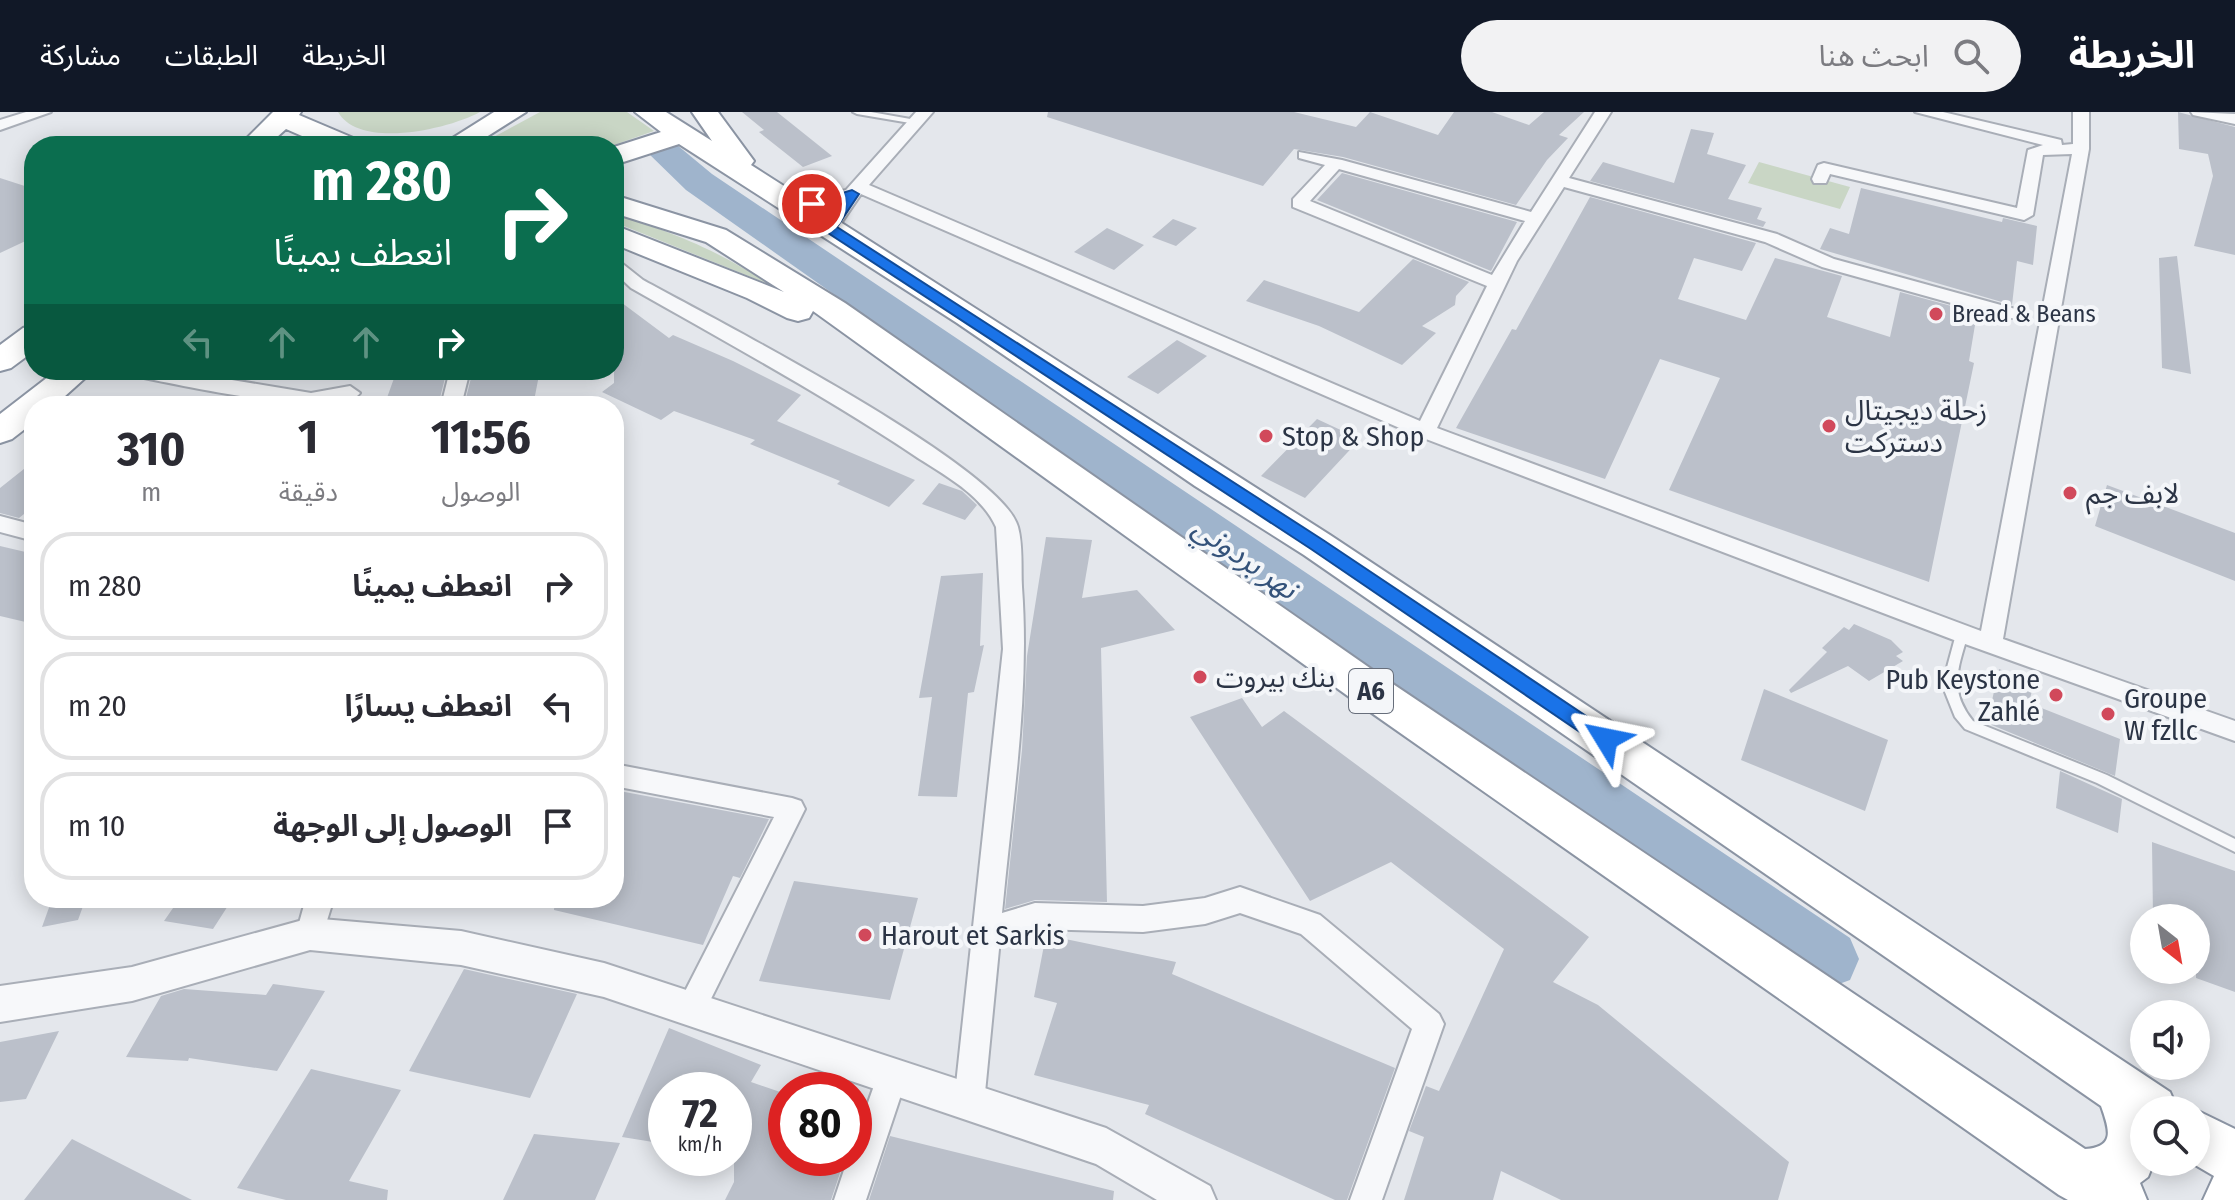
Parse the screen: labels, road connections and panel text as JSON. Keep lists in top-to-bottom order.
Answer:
{
  "streets": {
    "highway": ["A6"]
  },
  "water": ["نهر بردوني"],
  "places": [
    "Bread & Beans",
    "زحلة ديجيتال دستركت",
    "Stop & Shop",
    "لابف جم",
    "بنك بيروت",
    "Pub Keystone Zahlé",
    "Groupe W fzllc",
    "Harout et Sarkis"
  ],
  "north": "bottom right",
  "page": {
    "header": "الخريطة",
    "search": "ابحث هنا",
    "nav": ["الخريطة", "الطبقات", "مشاركة"],
    "turn": ["280 m", "انعطف يمينًا"],
    "eta": [
      "11:56",
      "الوصول",
      "1",
      "دقيقة",
      "310",
      "m"
    ],
    "list": [
      {
        "name": "انعطف يمينًا",
        "value": "280 m"
      },
      {
        "name": "انعطف يسارًا",
        "value": "20 m"
      },
      {
        "name": "الوصول إلى الوجهة",
        "value": "10 m"
      }
    ],
    "speed": "72 km/h",
    "limit": "80"
  }
}
